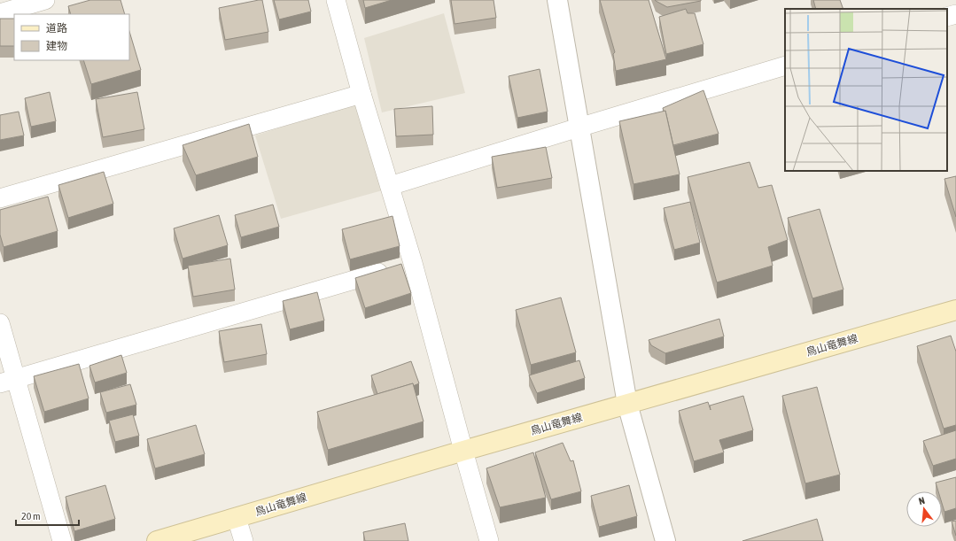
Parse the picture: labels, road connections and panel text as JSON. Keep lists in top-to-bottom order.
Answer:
{
  "streets": {
    "main road": ["鳥山竜舞線"]
  },
  "legend": ["道路", "建物"],
  "scale_bar": "20 m",
  "north": "top"
}
